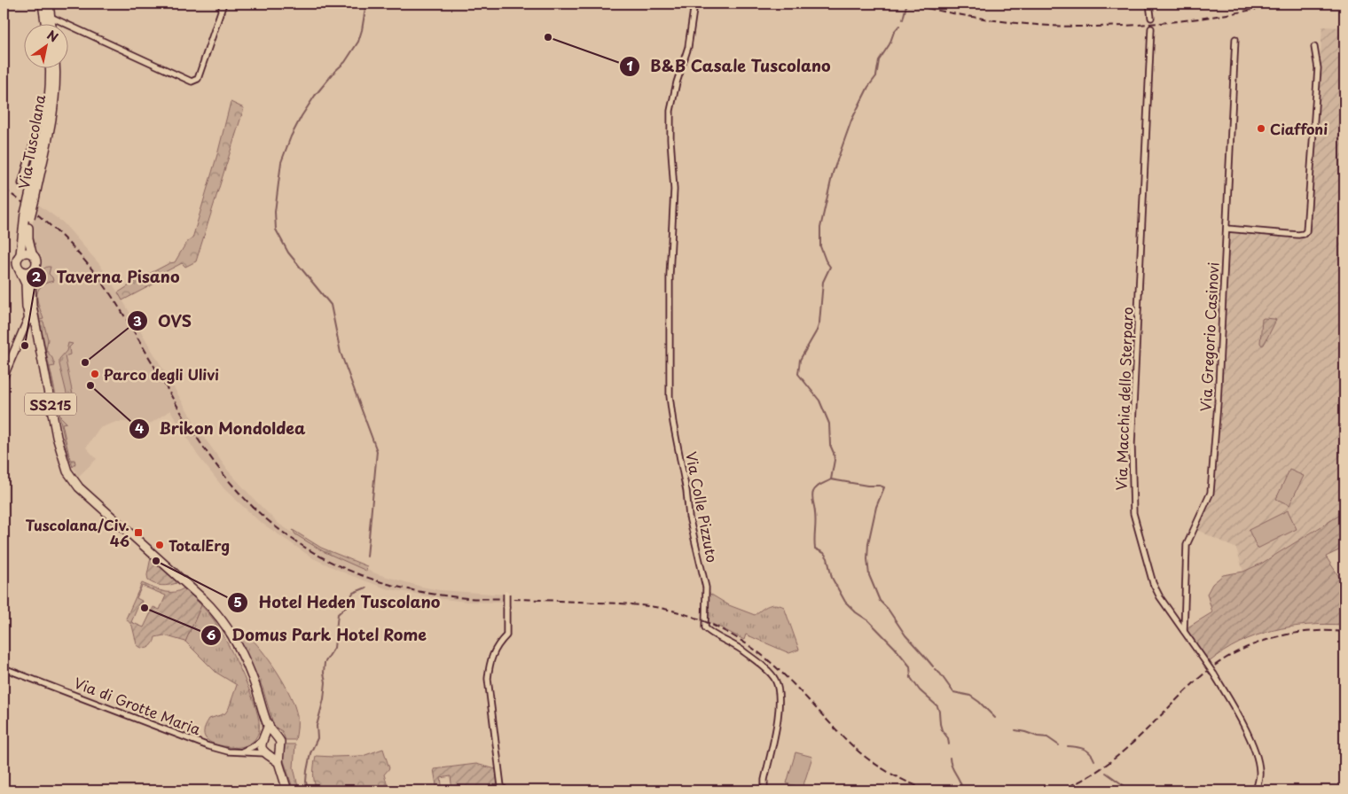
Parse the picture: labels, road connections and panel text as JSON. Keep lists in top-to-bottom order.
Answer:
{
  "streets": {
    "main road": ["Via Tuscolana", "SS215"],
    "street": [
      "Via Gregorio Casinovi",
      "Via Macchia dello Sterparo",
      "Via Colle Pizzuto",
      "Via di Grotte Maria"
    ]
  },
  "crossings": [
    ["Via Tuscolana", "SS215"],
    ["Via Gregorio Casinovi", "Via Macchia dello Sterparo"]
  ],
  "places": {
    "other": [
      "B&B Casale Tuscolano",
      "Ciaffoni",
      "Taverna Pisano",
      "OVS",
      "Parco degli Ulivi",
      "Brikon MondoIdea",
      "TotalErg",
      "Hotel Heden Tuscolano",
      "Domus Park Hotel Rome"
    ],
    "transit": ["Tuscolana/Civ. 46"]
  },
  "north": "top right"
}
